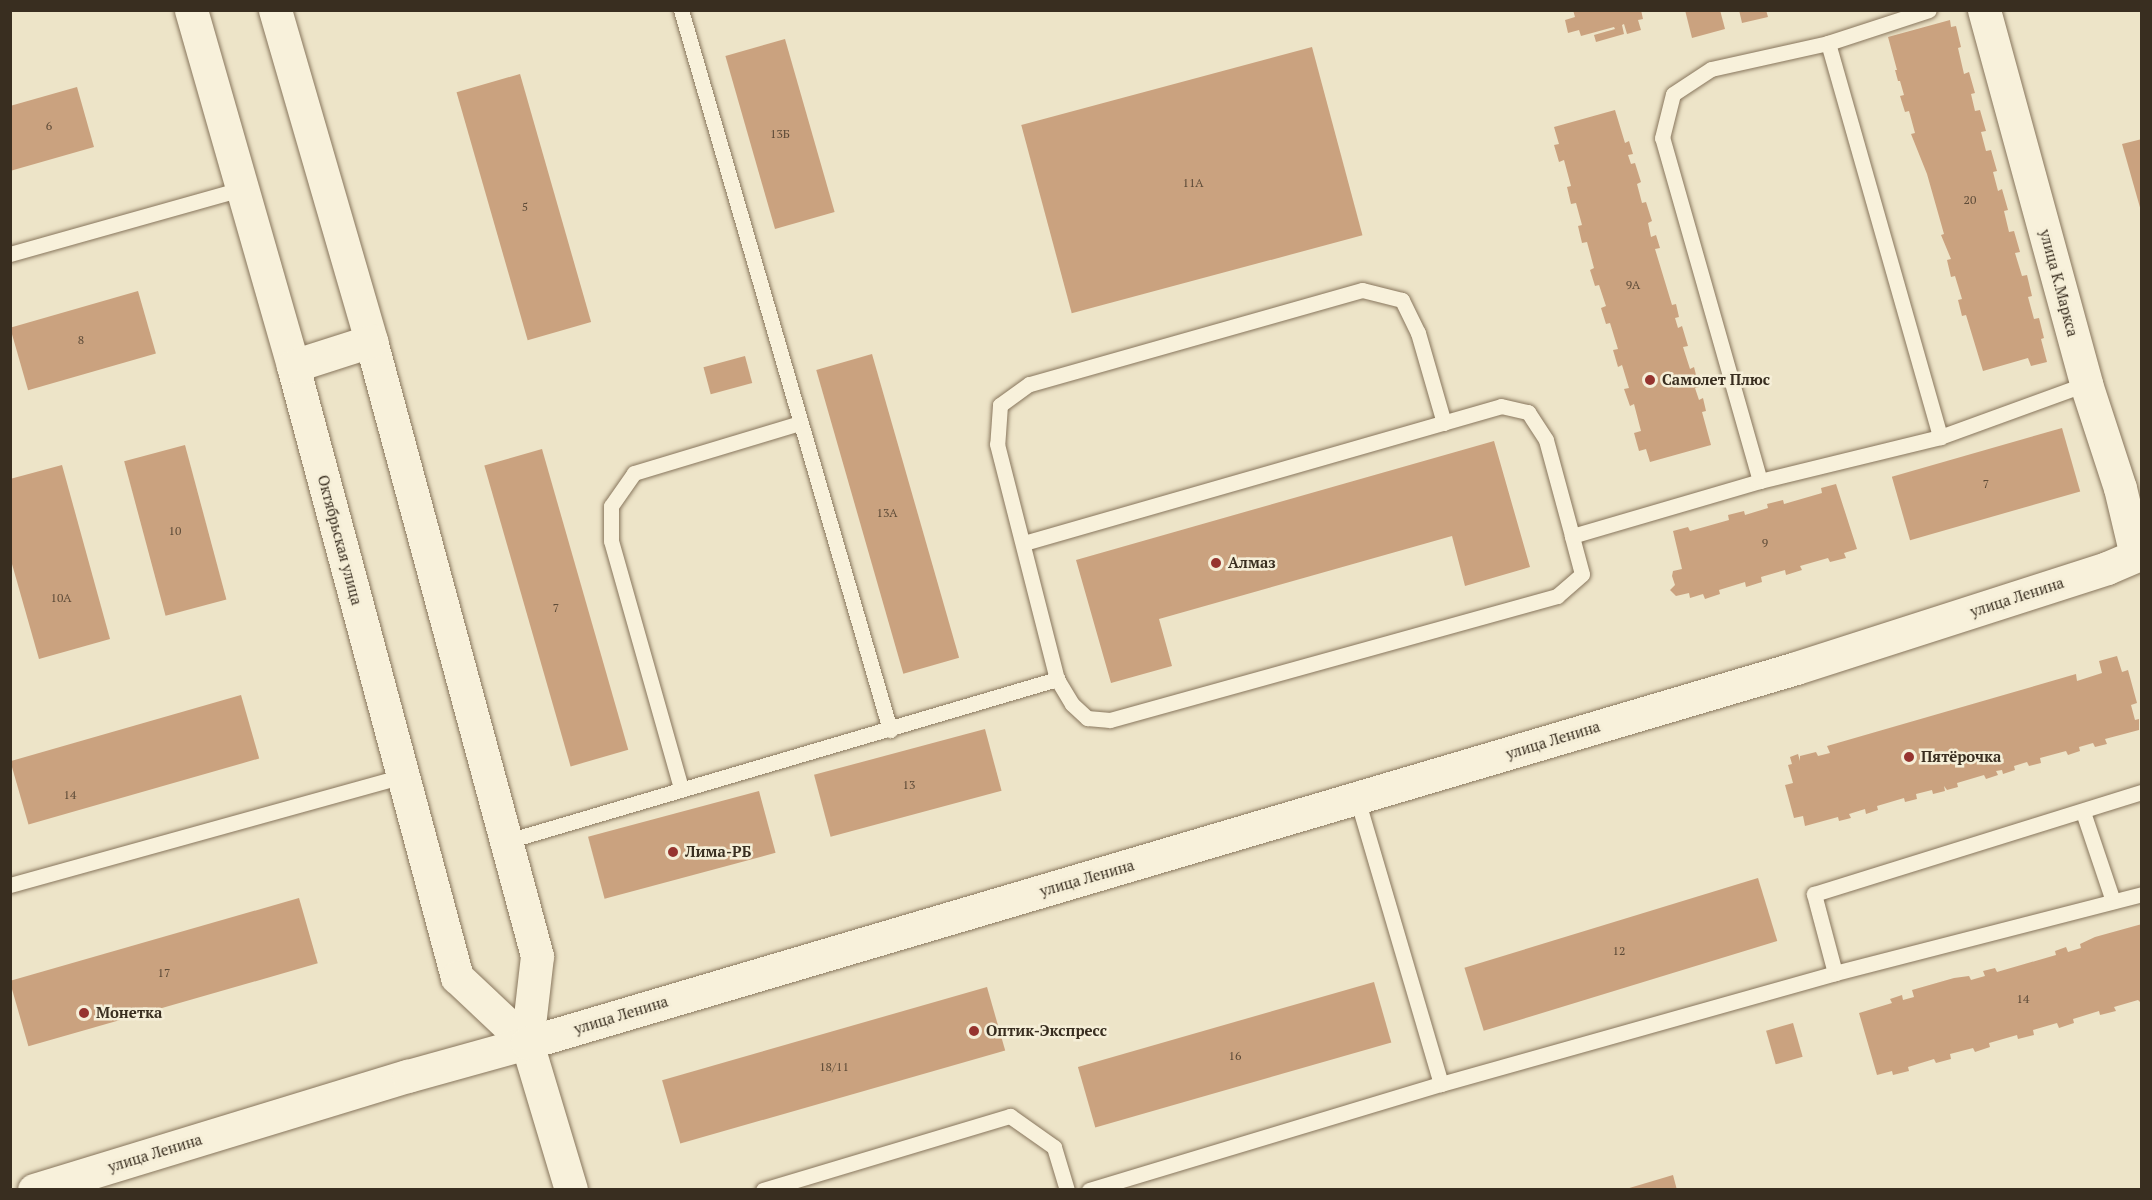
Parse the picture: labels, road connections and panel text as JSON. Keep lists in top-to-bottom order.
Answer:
{
  "streets": {
    "street": ["улица К.Маркса", "Октябрьская улица", "улица Ленина"]
  },
  "crossings": [
    ["улица К.Маркса", "улица Ленина"],
    ["Октябрьская улица", "улица Ленина"]
  ],
  "places": [
    "Самолет Плюс",
    "Алмаз",
    "Пятёрочка",
    "Лима-РБ",
    "Монетка",
    "Оптик-Экспресс"
  ],
  "house_numbers": [
    "6",
    "13Б",
    "11А",
    "20",
    "5",
    "9А",
    "8",
    "7",
    "13А",
    "10",
    "9",
    "10А",
    "7",
    "13",
    "14",
    "12",
    "17",
    "14",
    "16",
    "18/11"
  ]
}
